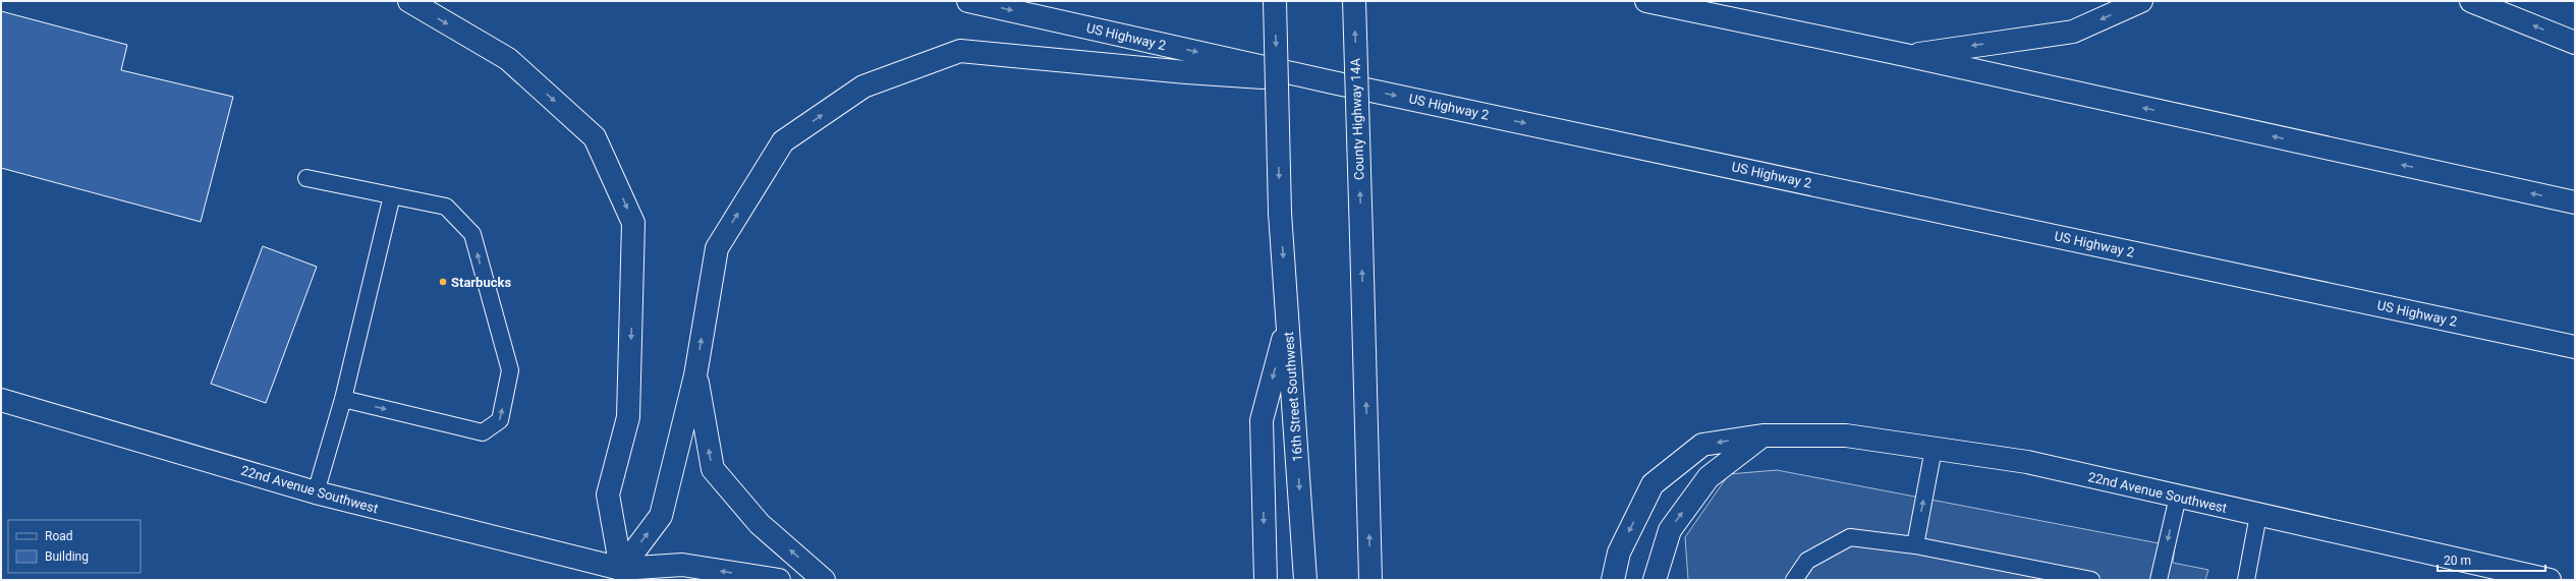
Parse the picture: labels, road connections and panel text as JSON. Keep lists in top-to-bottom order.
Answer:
{
  "streets": {
    "main road": [
      "US Highway 2",
      "County Highway 14A",
      "16th Street Southwest",
      "22nd Avenue Southwest"
    ]
  },
  "places": ["Starbucks"],
  "legend": ["Road", "Building"],
  "scale_bar": "20 m"
}
